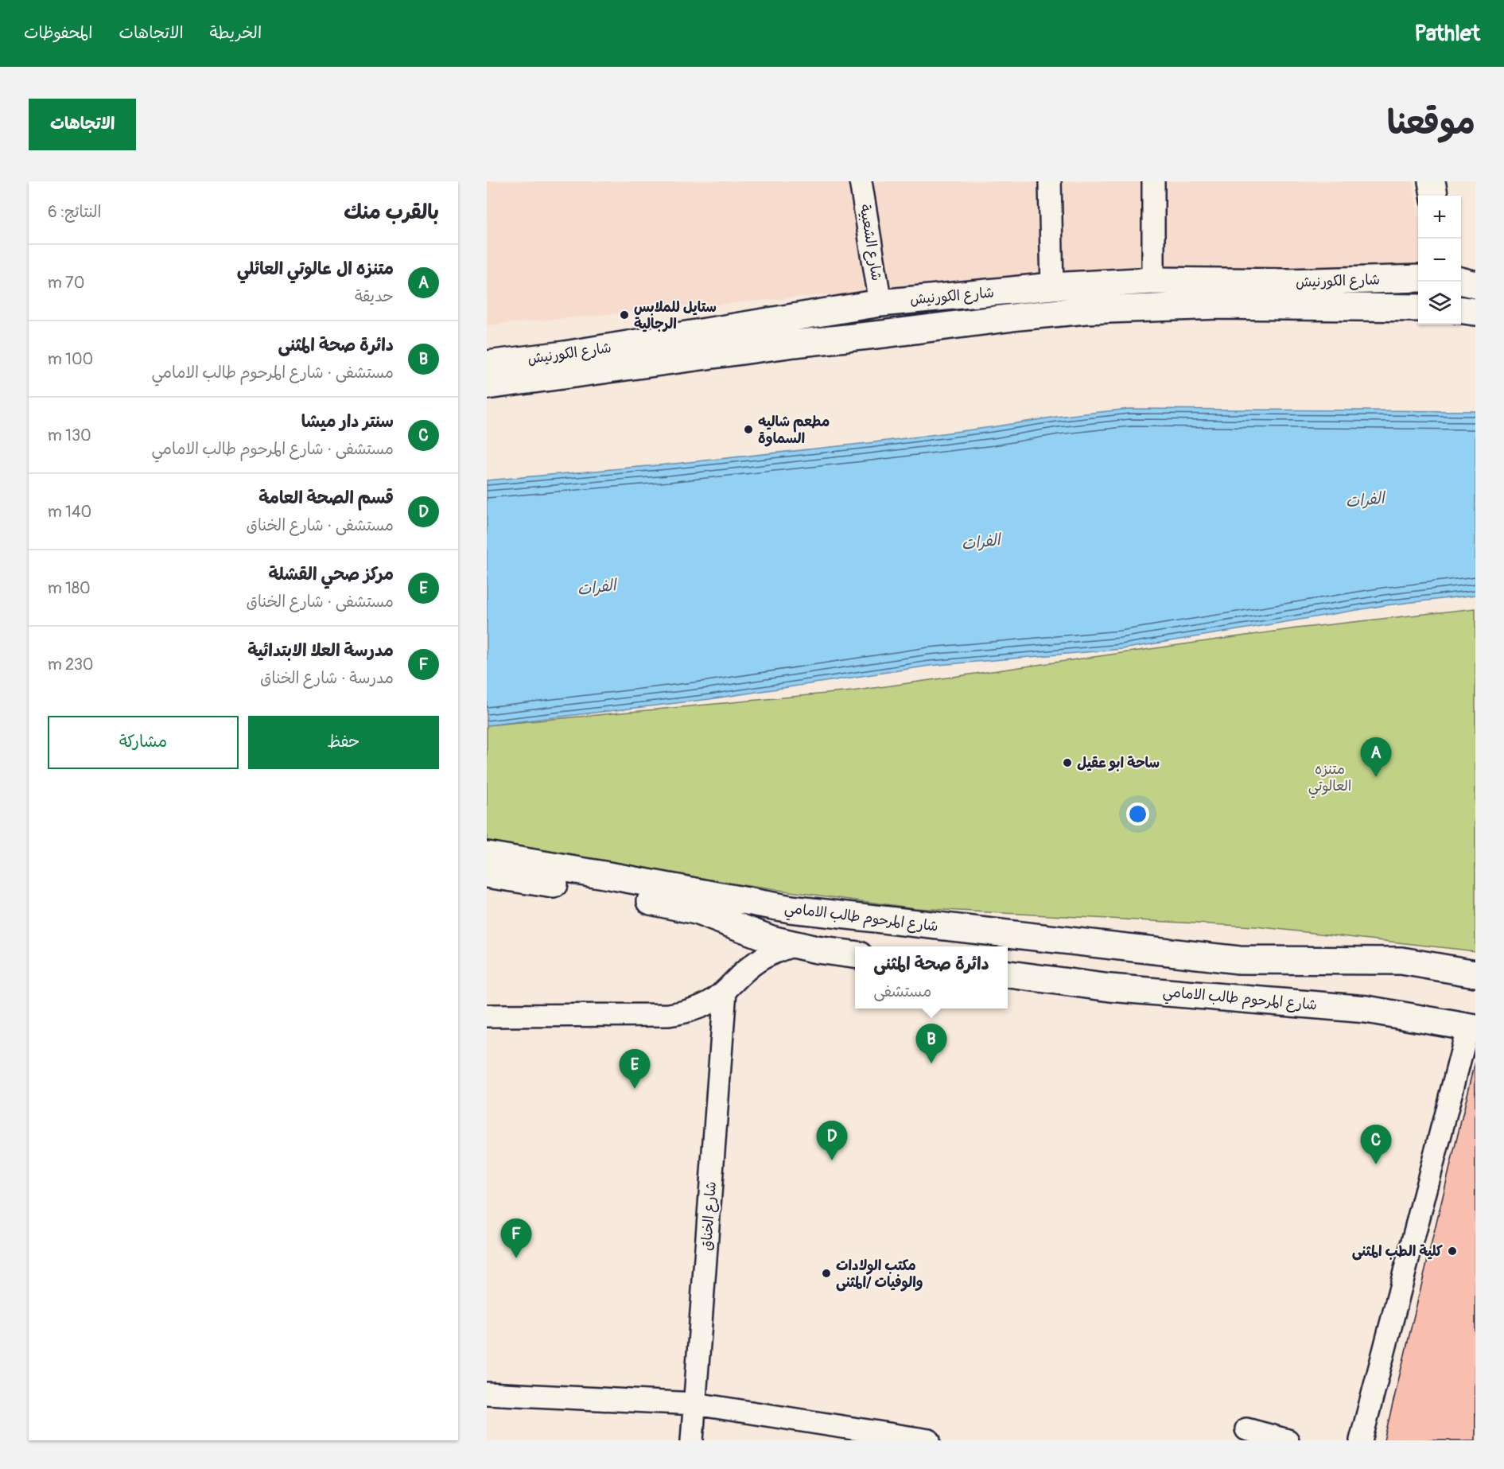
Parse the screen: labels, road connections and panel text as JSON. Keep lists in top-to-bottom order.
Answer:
{
  "streets": {
    "street": [
      "شارع الشعبية",
      "شارع الكورنيش",
      "شارع المرحوم طالب الامامي",
      "شارع الخناق"
    ]
  },
  "crossings": [
    ["شارع الشعبية", "شارع الكورنيش"]
  ],
  "water": ["الفرات"],
  "parks": ["متنزه العالوتي"],
  "places": [
    "ستايل للملابس الرجالية",
    "مطعم شاليه السماوة",
    "ساحة ابو عقيل",
    "كلية الطب المثنى",
    "مكتب الولادات والوفيات /المثنى"
  ],
  "page": {
    "header": "Pathlet",
    "nav": ["الخريطة", "الاتجاهات", "المحفوظات"],
    "title": "موقعنا",
    "buttons": [
      "الاتجاهات",
      ["حفظ", "مشاركة"]
    ],
    "heading": ["بالقرب منك", "النتائج: 6"],
    "map_buttons": ["+", "−"],
    "list": [
      {
        "mark": "A",
        "name": "متنزه ال عالوتي العائلي",
        "note": "حديقة",
        "value": "70 m"
      },
      {
        "mark": "B",
        "name": "دائرة صحة المثنى",
        "note": "مستشفى · شارع المرحوم طالب الامامي",
        "value": "100 m"
      },
      {
        "mark": "C",
        "name": "سنتر دار ميشا",
        "note": "مستشفى · شارع المرحوم طالب الامامي",
        "value": "130 m"
      },
      {
        "mark": "D",
        "name": "قسم الصحة العامة",
        "note": "مستشفى · شارع الخناق",
        "value": "140 m"
      },
      {
        "mark": "E",
        "name": "مركز صحي القشلة",
        "note": "مستشفى · شارع الخناق",
        "value": "180 m"
      },
      {
        "mark": "F",
        "name": "مدرسة العلا الابتدائية",
        "note": "مدرسة · شارع الخناق",
        "value": "230 m"
      }
    ],
    "pins": [
      "A",
      "B",
      "E",
      "D",
      "C",
      "F"
    ],
    "popup": ["دائرة صحة المثنى", "مستشفى"]
  }
}
